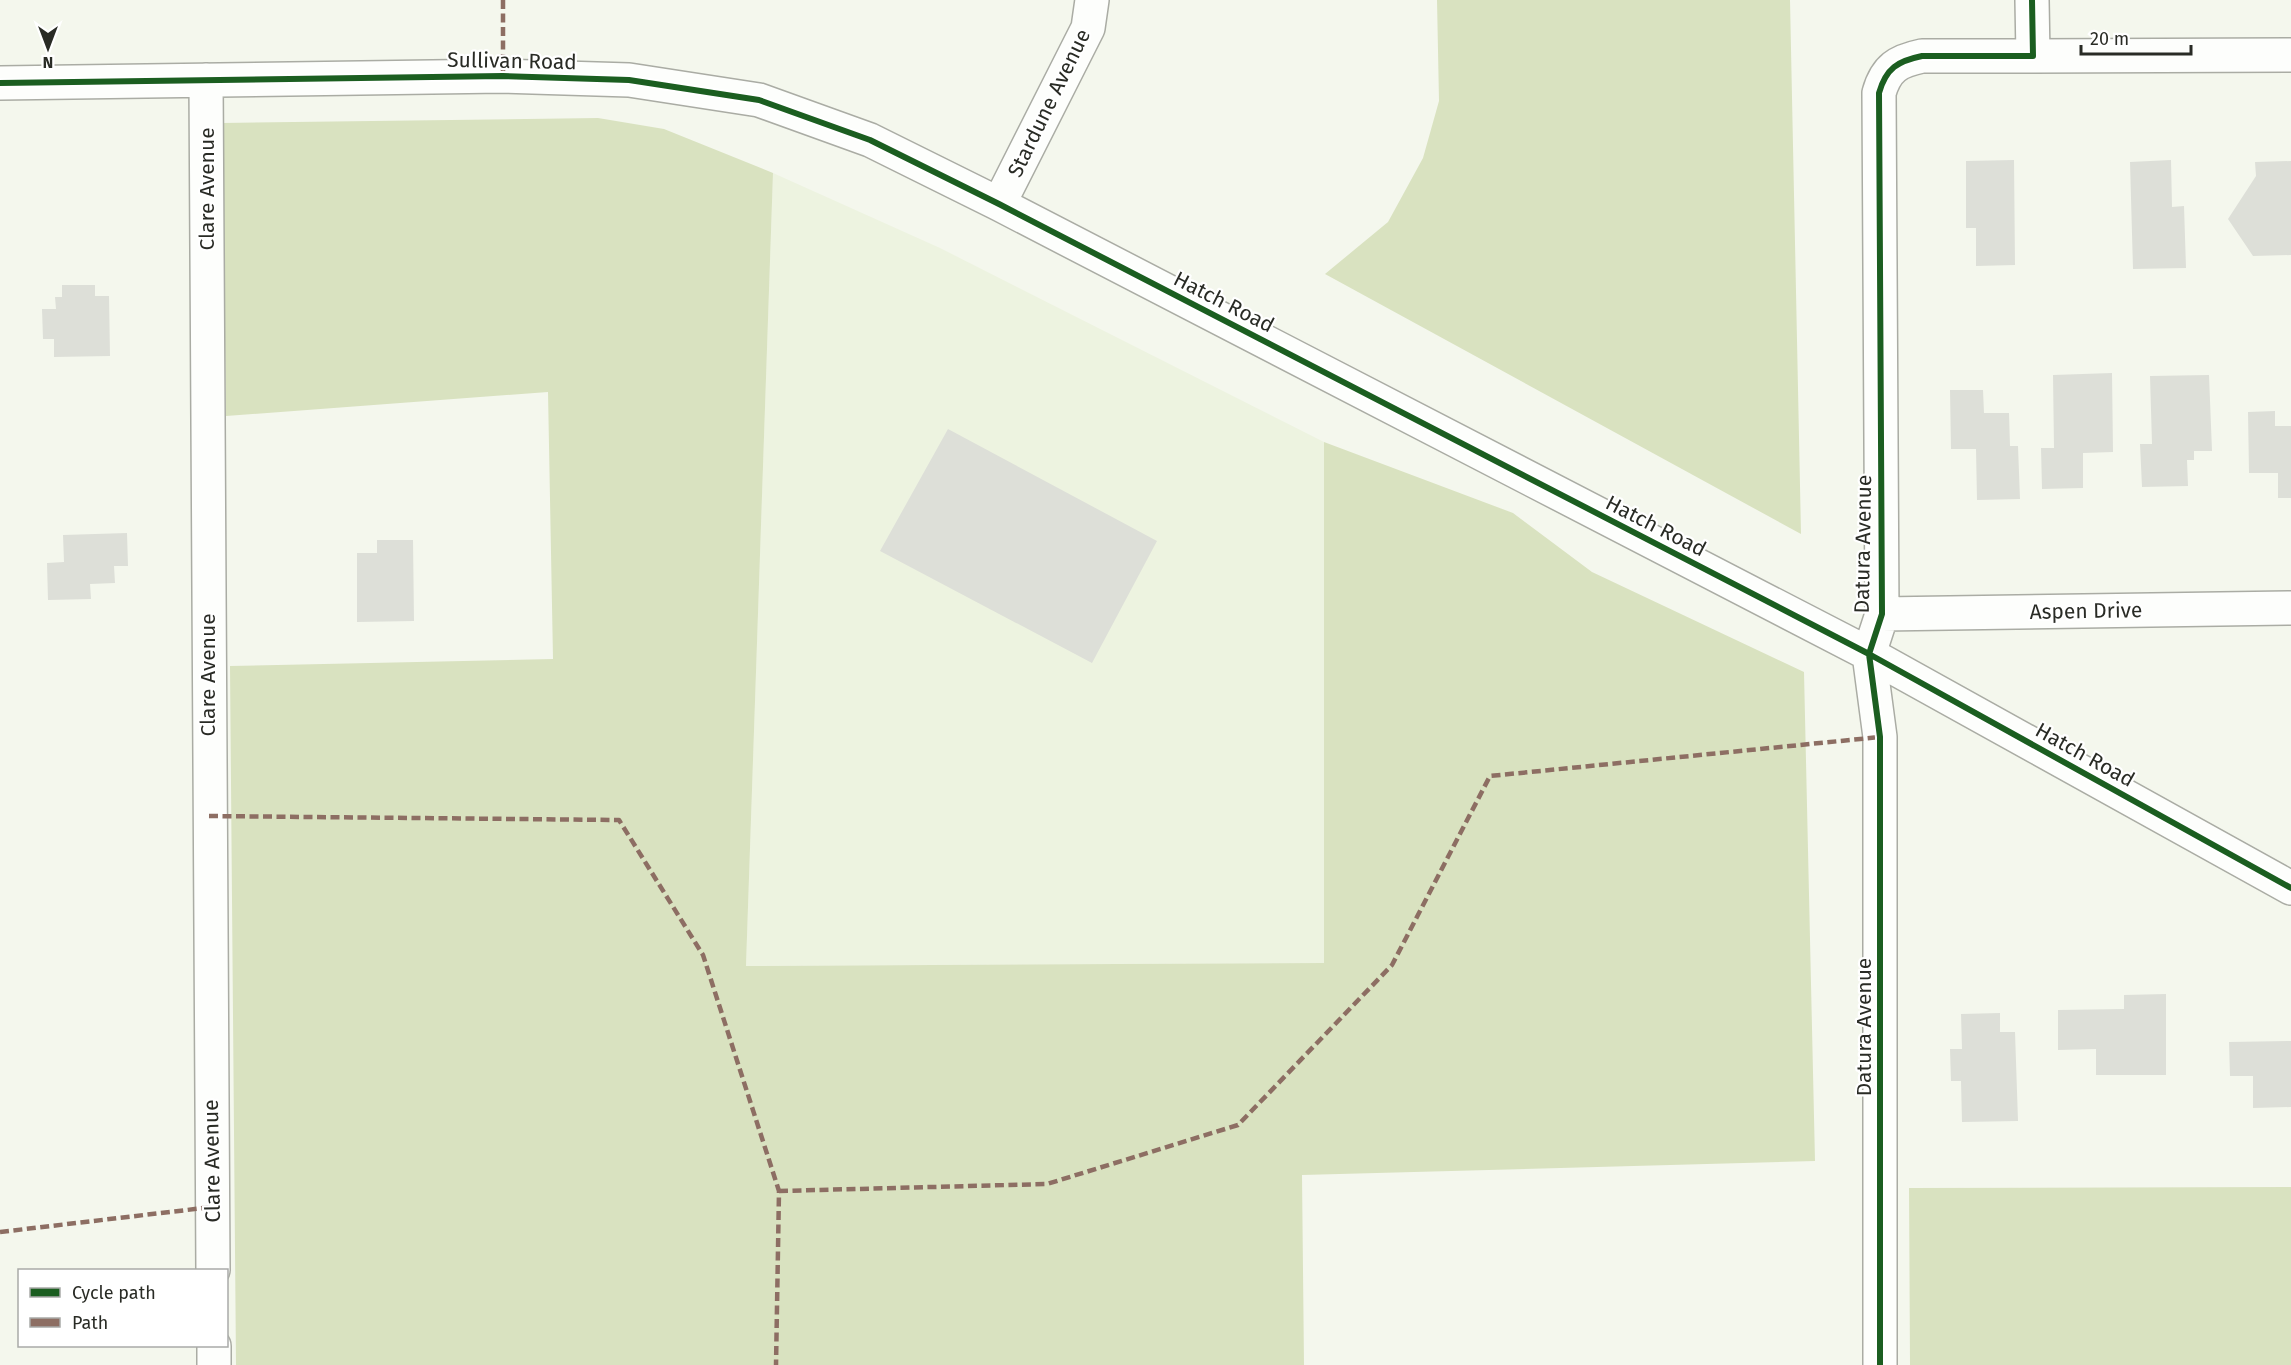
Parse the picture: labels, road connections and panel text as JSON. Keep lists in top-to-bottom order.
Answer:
{
  "streets": {
    "street": [
      "Sullivan Road",
      "Stardune Avenue",
      "Clare Avenue",
      "Hatch Road",
      "Datura Avenue",
      "Aspen Drive"
    ]
  },
  "crossings": [
    ["Sullivan Road", "Stardune Avenue"],
    ["Sullivan Road", "Clare Avenue"],
    ["Sullivan Road", "Hatch Road"],
    ["Stardune Avenue", "Hatch Road"],
    ["Hatch Road", "Datura Avenue"],
    ["Datura Avenue", "Aspen Drive"]
  ],
  "legend": ["Cycle path", "Path"],
  "scale_bar": "20 m",
  "north": "bottom"
}
